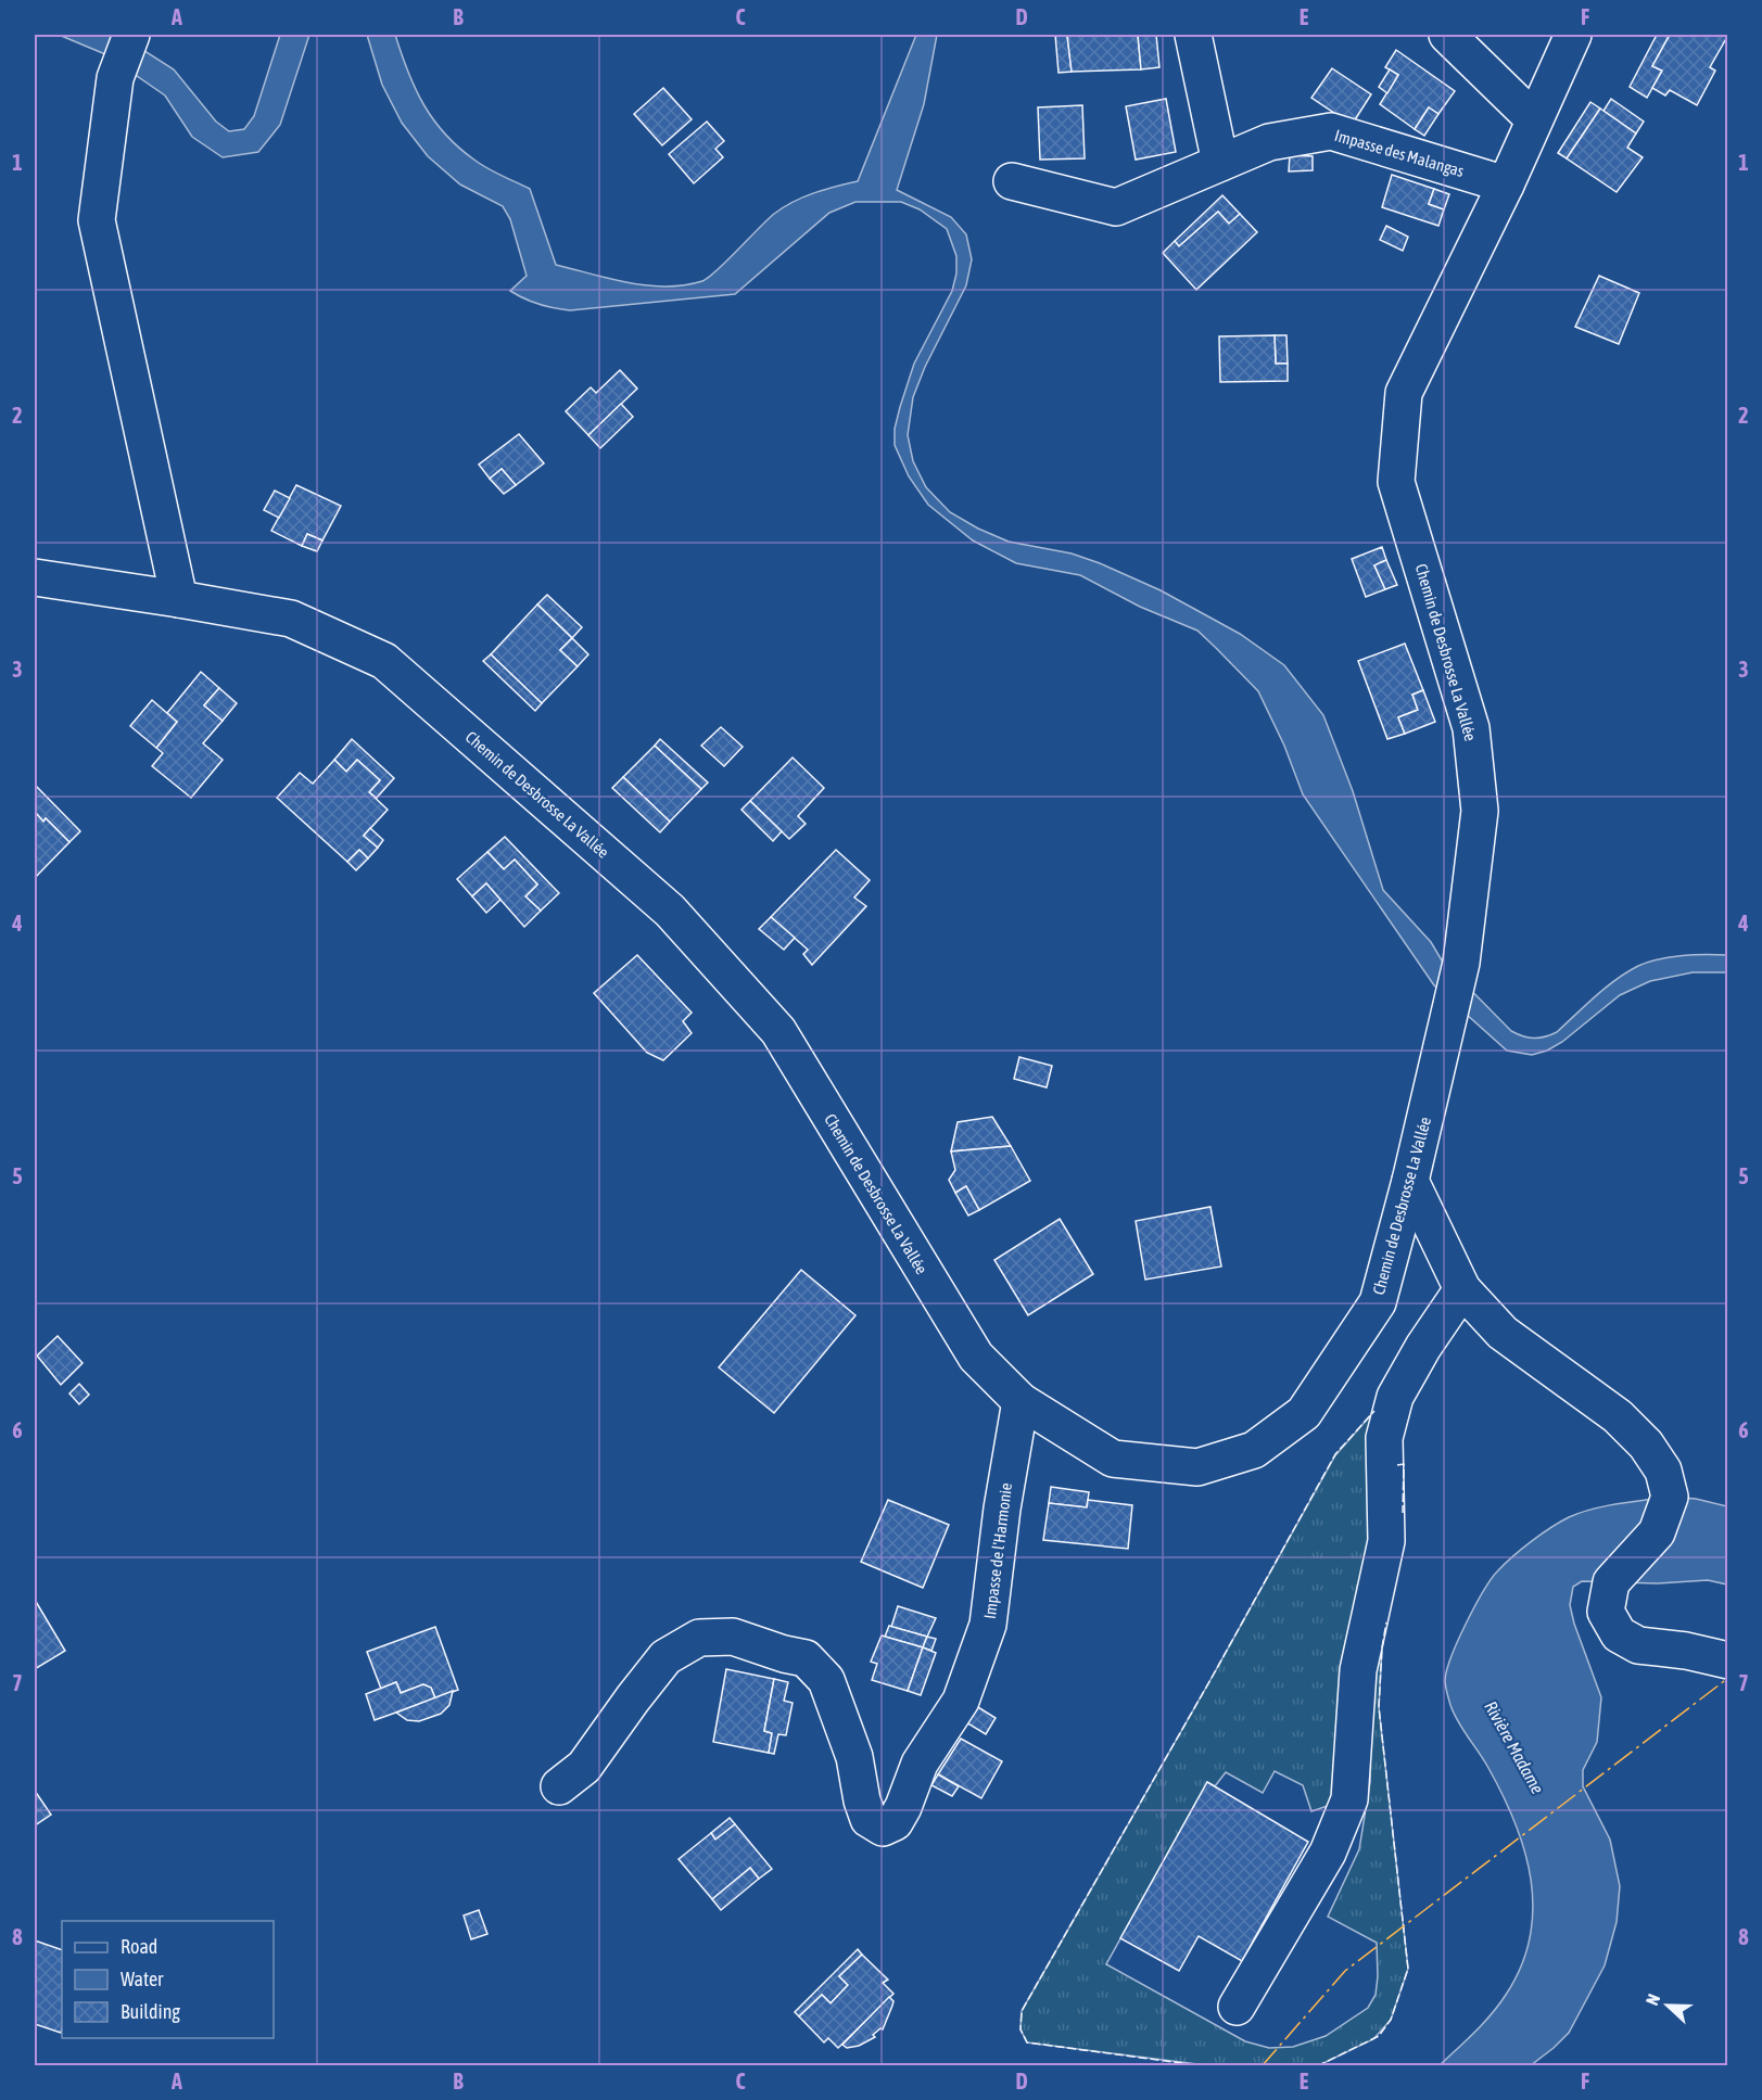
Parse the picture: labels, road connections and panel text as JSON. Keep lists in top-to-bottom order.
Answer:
{
  "streets": {
    "street": ["Impasse des Malangas", "Chemin de Desbrosse La Vallée", "Impasse de l'Harmonie"]
  },
  "crossings": [
    ["Impasse des Malangas", "Chemin de Desbrosse La Vallée"],
    ["Chemin de Desbrosse La Vallée", "Impasse de l'Harmonie"]
  ],
  "water": ["Rivière Madame"],
  "legend": ["Road", "Water", "Building"],
  "north": "left",
  "grid": {
    "columns": [
      "A",
      "B",
      "C",
      "D",
      "E",
      "F"
    ],
    "rows": [
      "1",
      "2",
      "3",
      "4",
      "5",
      "6",
      "7",
      "8"
    ]
  }
}
